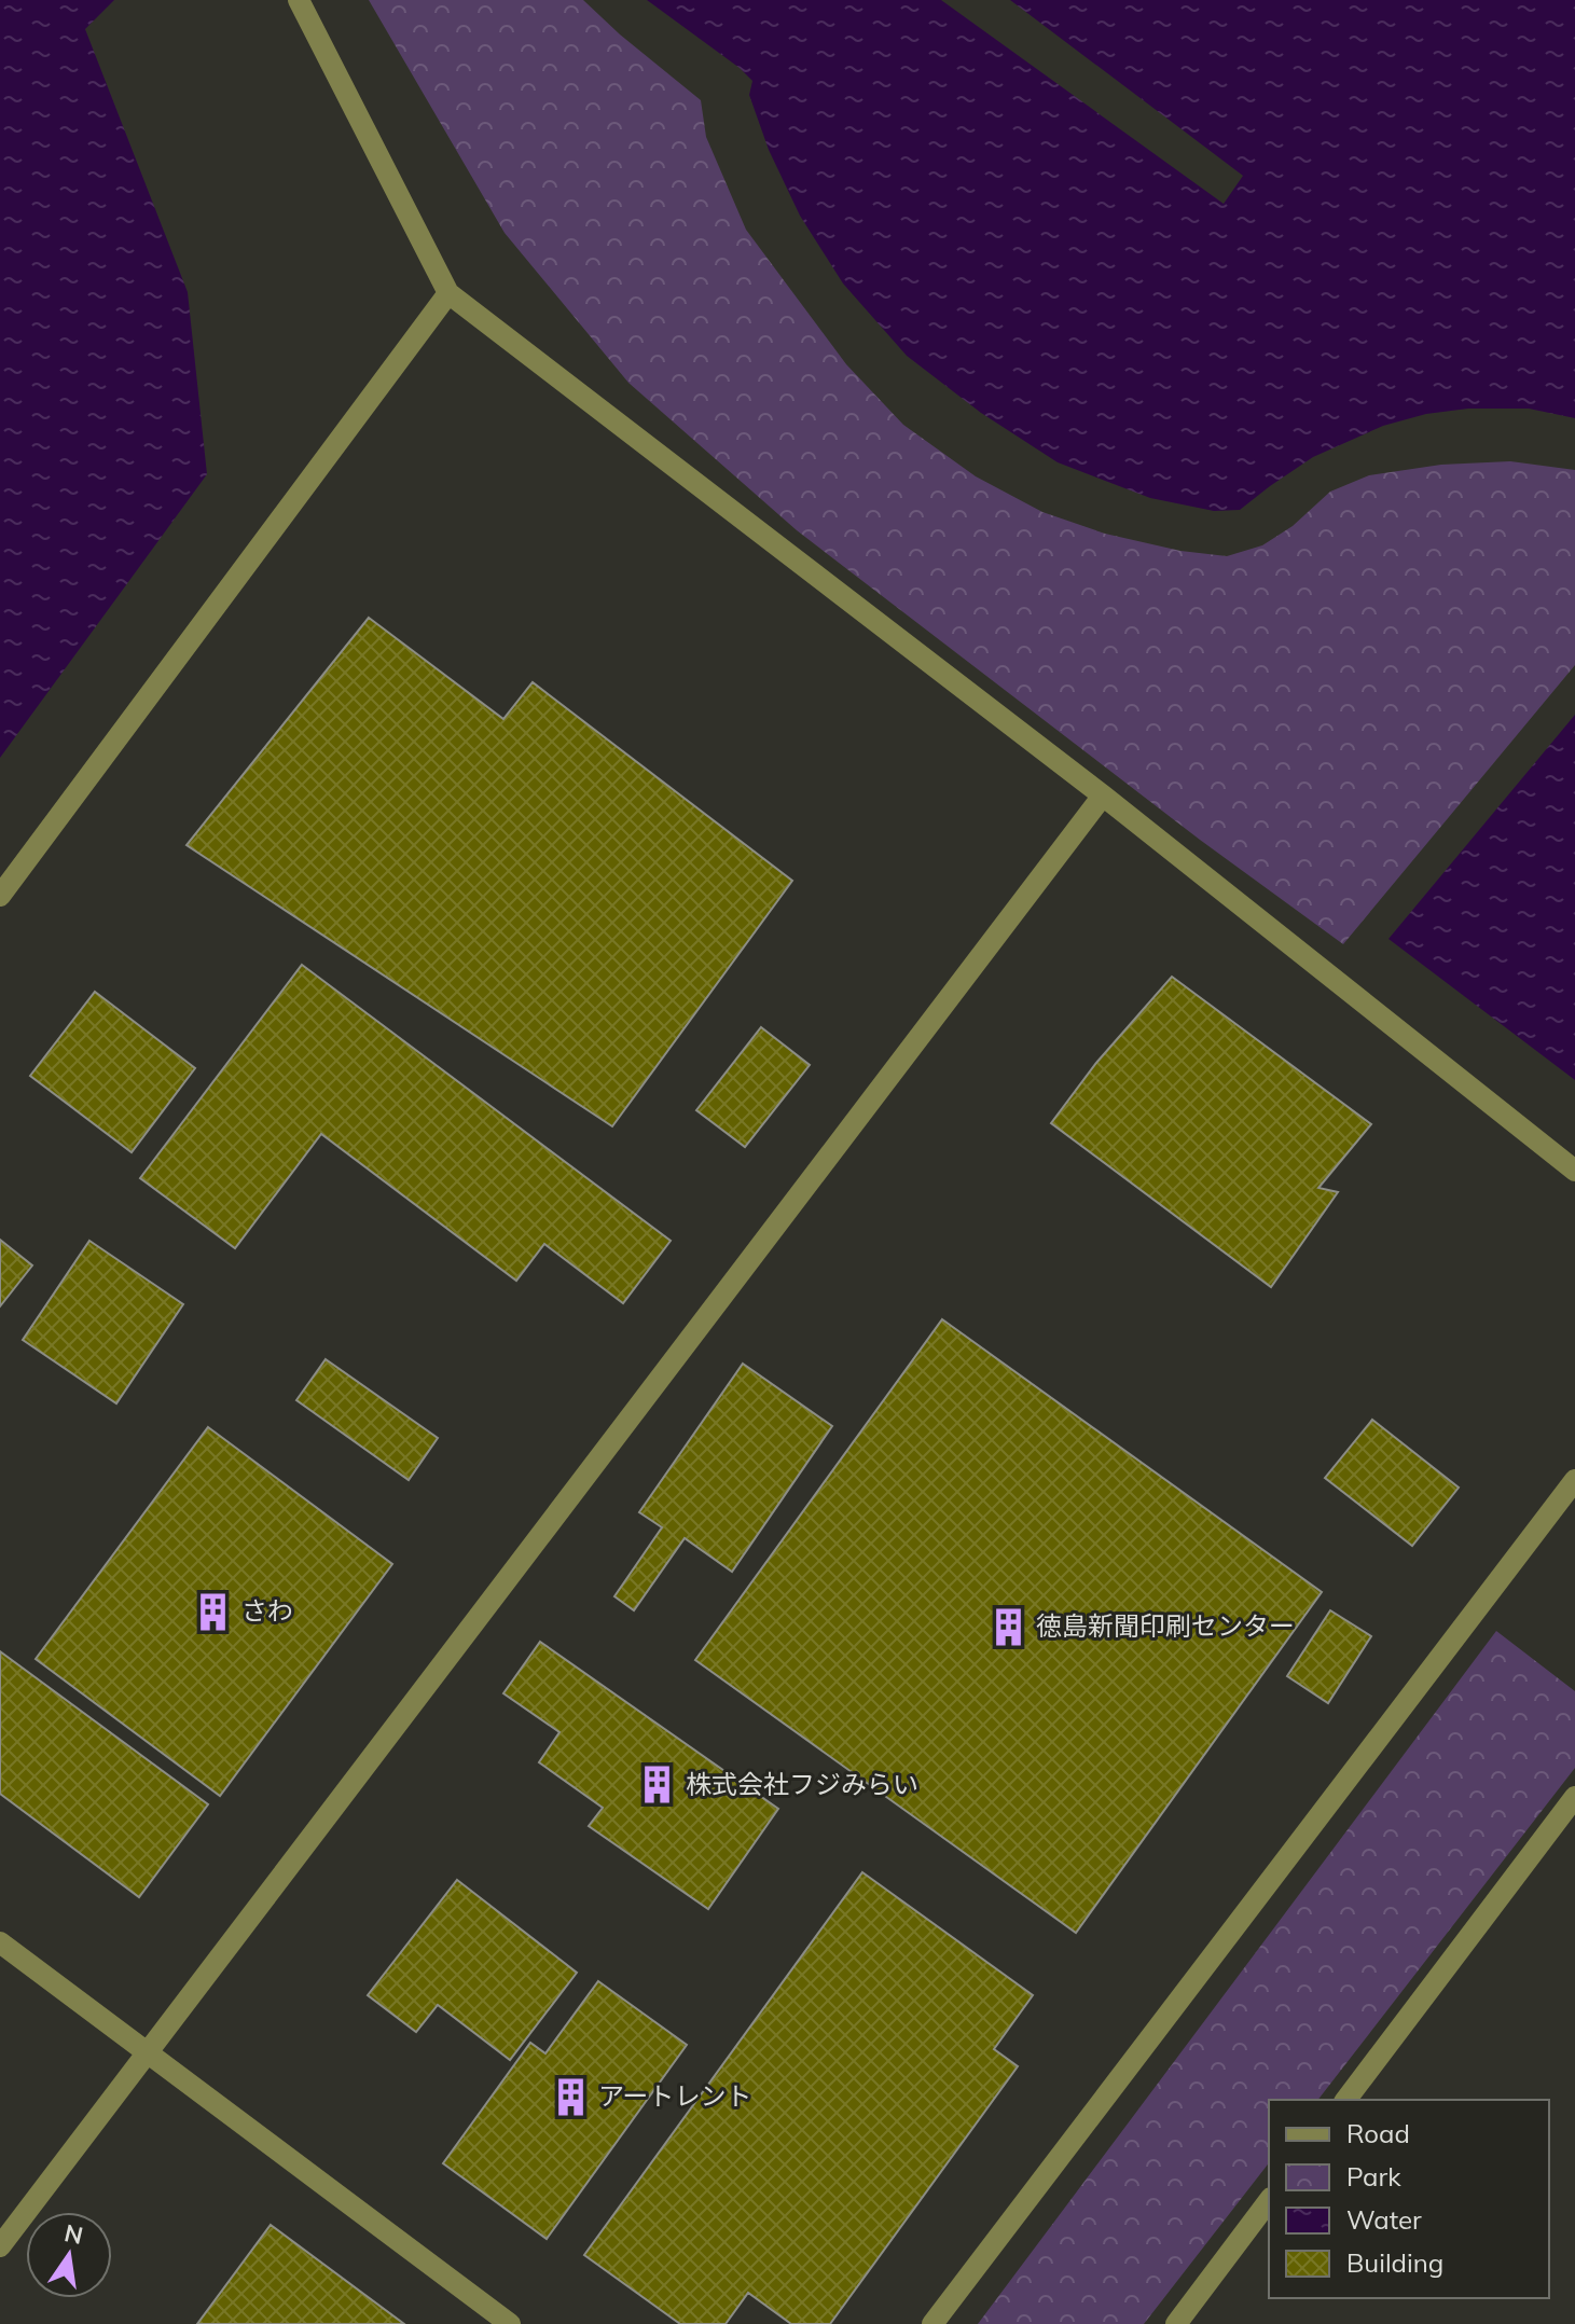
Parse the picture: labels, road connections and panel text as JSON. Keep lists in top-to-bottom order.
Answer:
{
  "places": {
    "building": [
      "さわ",
      "徳島新聞印刷センター",
      "株式会社フジみらい",
      "アートレント"
    ]
  },
  "legend": [
    "Road",
    "Park",
    "Water",
    "Building"
  ],
  "north": "top"
}
